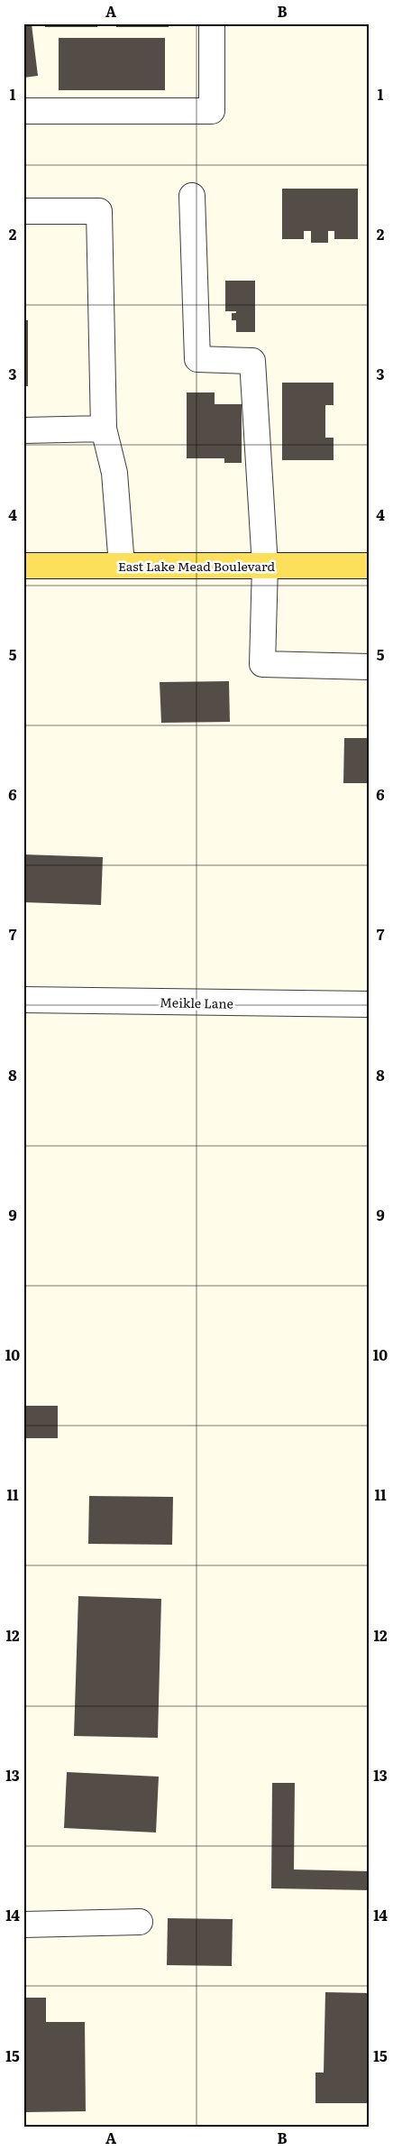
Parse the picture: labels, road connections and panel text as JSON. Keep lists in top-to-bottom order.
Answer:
{
  "streets": {
    "main road": ["East Lake Mead Boulevard"],
    "street": ["Meikle Lane"]
  },
  "grid": {
    "columns": ["A", "B"],
    "rows": [
      "1",
      "2",
      "3",
      "4",
      "5",
      "6",
      "7",
      "8",
      "9",
      "10",
      "11",
      "12",
      "13",
      "14",
      "15"
    ]
  }
}
